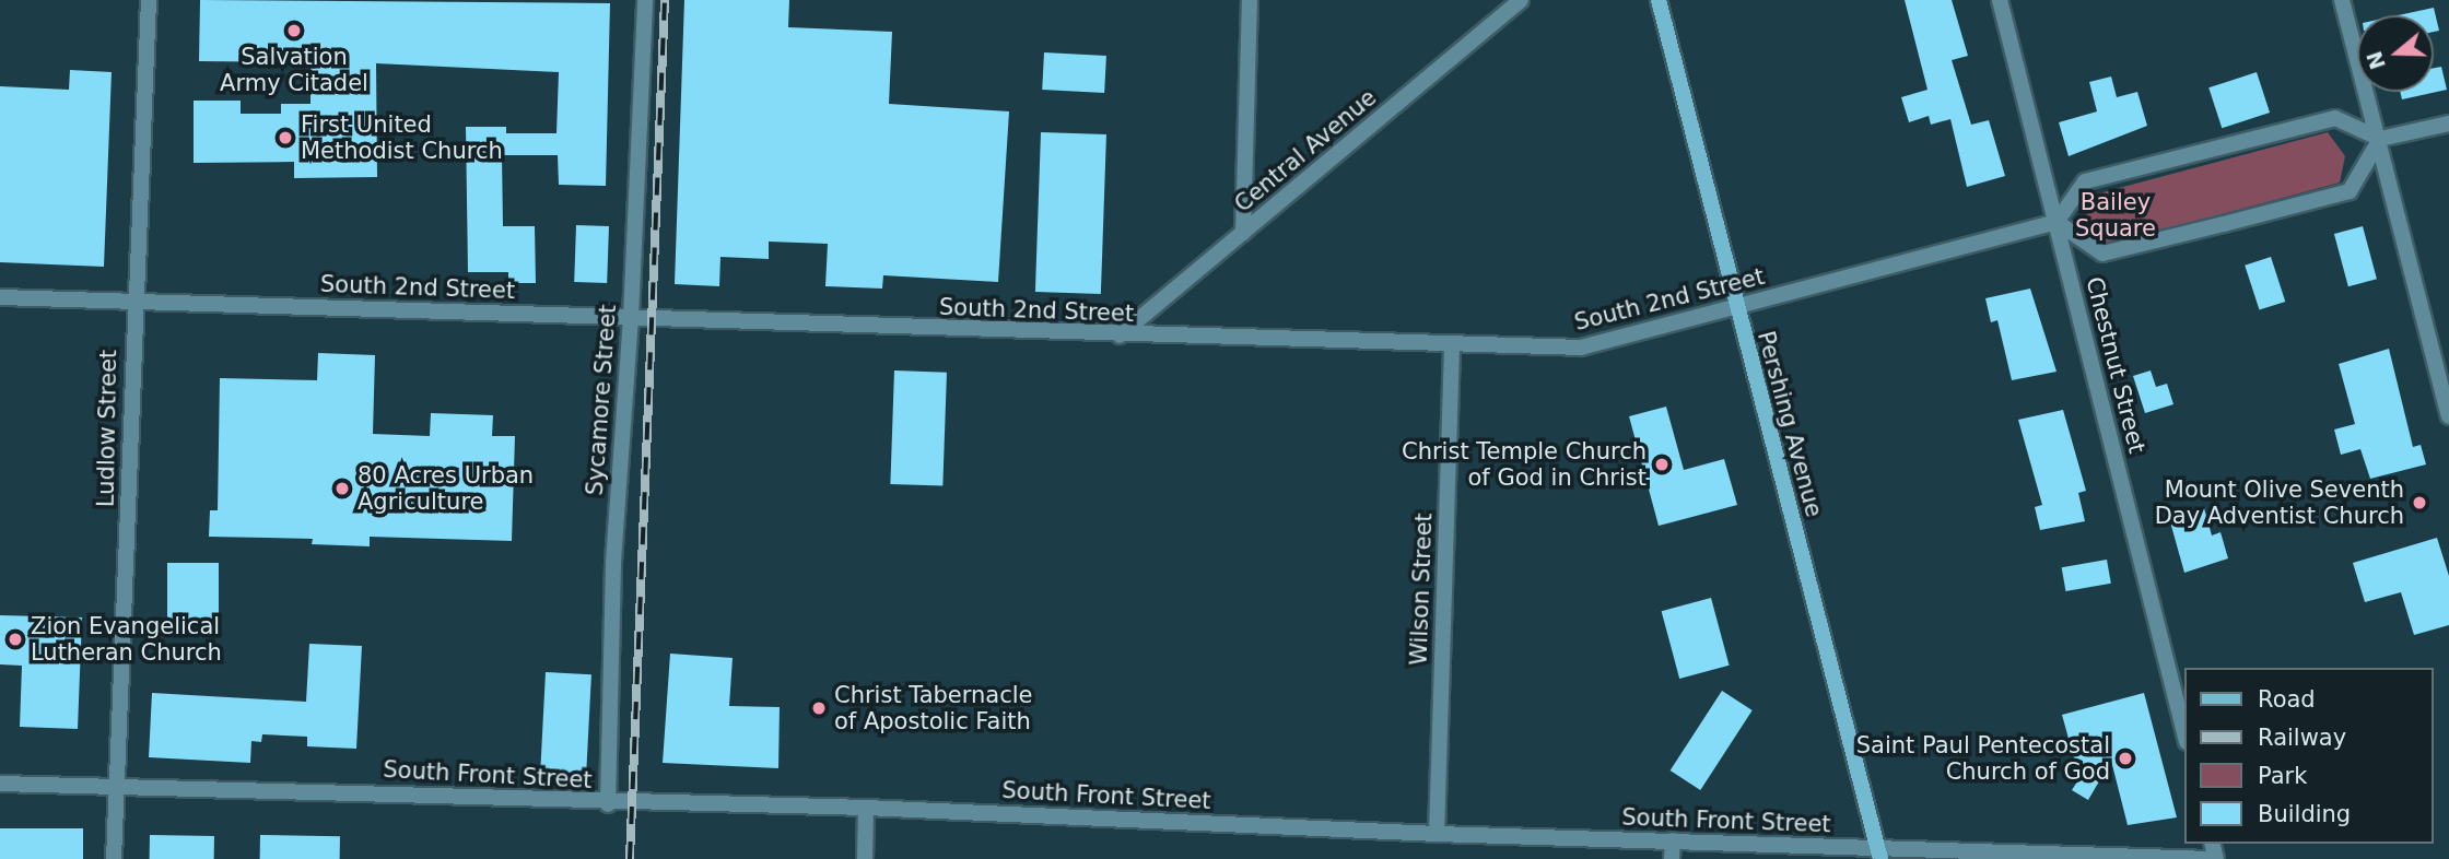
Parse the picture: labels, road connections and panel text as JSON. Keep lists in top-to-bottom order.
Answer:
{
  "streets": {
    "main road": ["Pershing Avenue"],
    "street": [
      "Central Avenue",
      "South 2nd Street",
      "Chestnut Street",
      "Sycamore Street",
      "Ludlow Street",
      "Wilson Street",
      "South Front Street"
    ]
  },
  "crossings": [
    ["Central Avenue", "South 2nd Street"],
    ["South 2nd Street", "Chestnut Street"],
    ["South 2nd Street", "Sycamore Street"],
    ["South 2nd Street", "Pershing Avenue"],
    ["South 2nd Street", "Ludlow Street"],
    ["South 2nd Street", "Wilson Street"],
    ["Sycamore Street", "South Front Street"],
    ["Pershing Avenue", "South Front Street"],
    ["Ludlow Street", "South Front Street"],
    ["Wilson Street", "South Front Street"]
  ],
  "parks": ["Bailey Square"],
  "places": [
    "Salvation Army Citadel",
    "First United Methodist Church",
    "Christ Temple Church of God in Christ",
    "80 Acres Urban Agriculture",
    "Mount Olive Seventh Day Adventist Church",
    "Zion Evangelical Lutheran Church",
    "Christ Tabernacle of Apostolic Faith",
    "Saint Paul Pentecostal Church of God"
  ],
  "legend": [
    "Road",
    "Railway",
    "Park",
    "Building"
  ],
  "north": "left"
}
